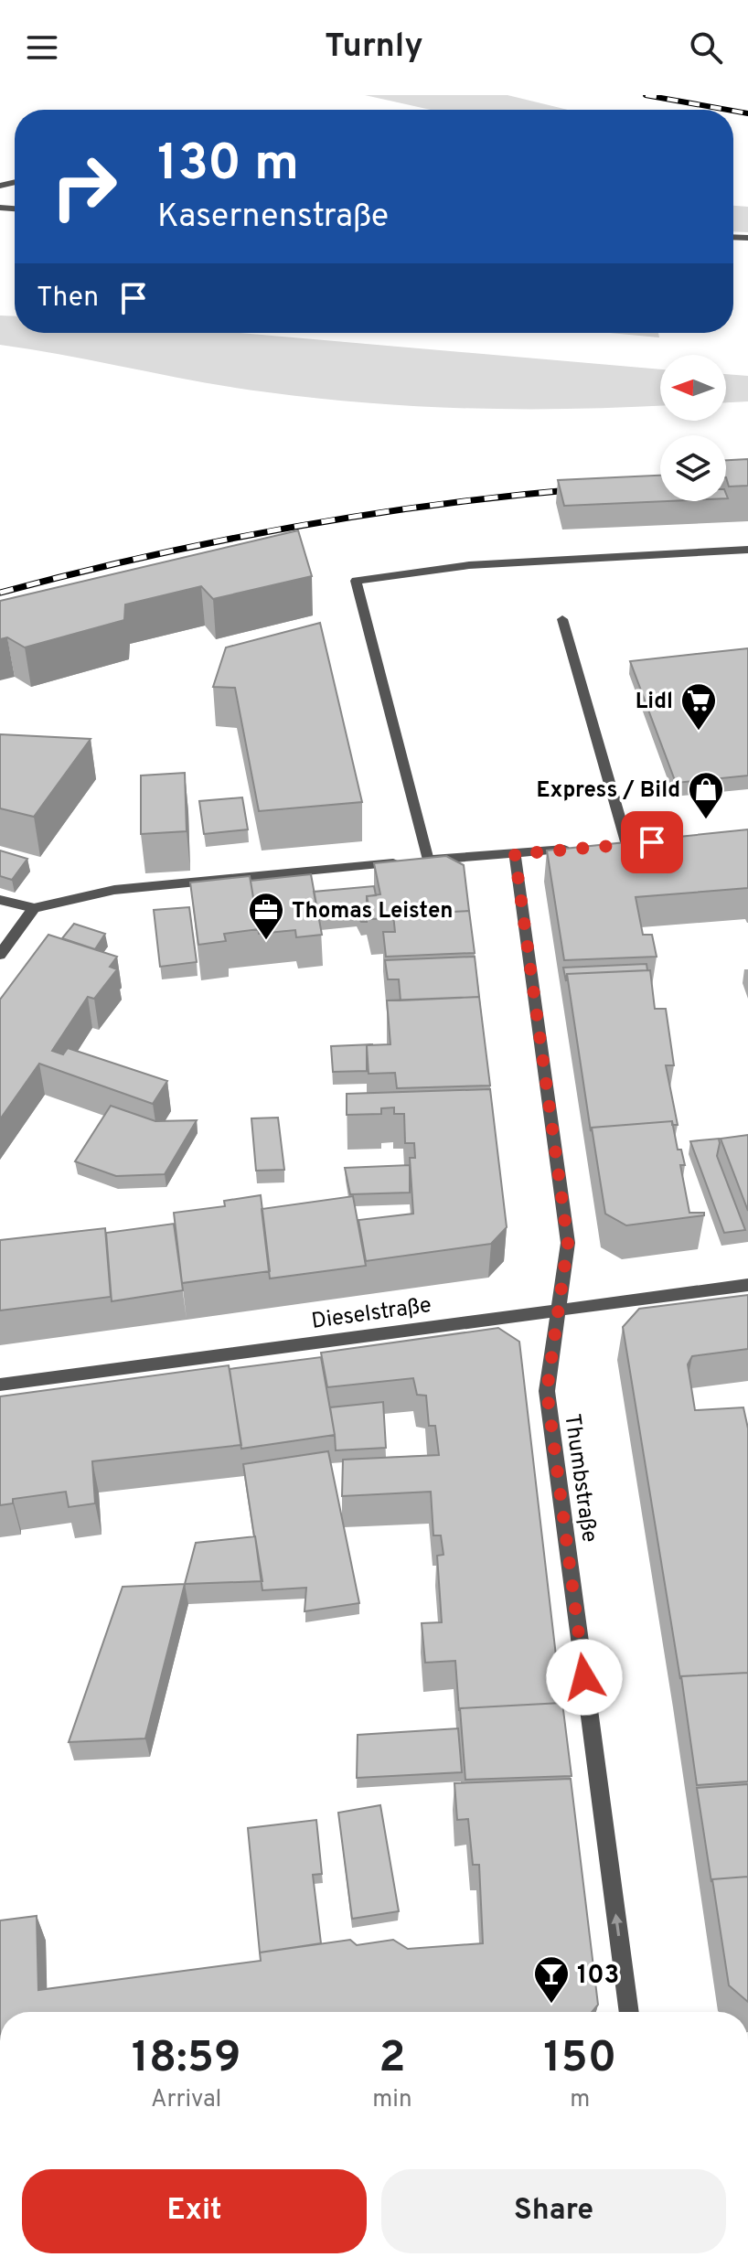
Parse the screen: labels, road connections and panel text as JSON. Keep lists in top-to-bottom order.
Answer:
{
  "streets": {
    "street": ["Dieselstraße", "Thumbstraße"]
  },
  "crossings": [
    ["Dieselstraße", "Thumbstraße"]
  ],
  "one_way": ["Thumbstraße"],
  "places": {
    "supermarket": ["Lidl"],
    "shop": ["Express / Bild"],
    "office": ["Thomas Leisten"],
    "bar": ["103"]
  },
  "north": "left",
  "page": {
    "header": "Turnly",
    "turn": ["130 m", "Kasernenstraße"],
    "then": "Then",
    "eta": [
      "18:59",
      "Arrival",
      "2",
      "min",
      "150",
      "m"
    ],
    "buttons": ["Exit", "Share"]
  }
}
